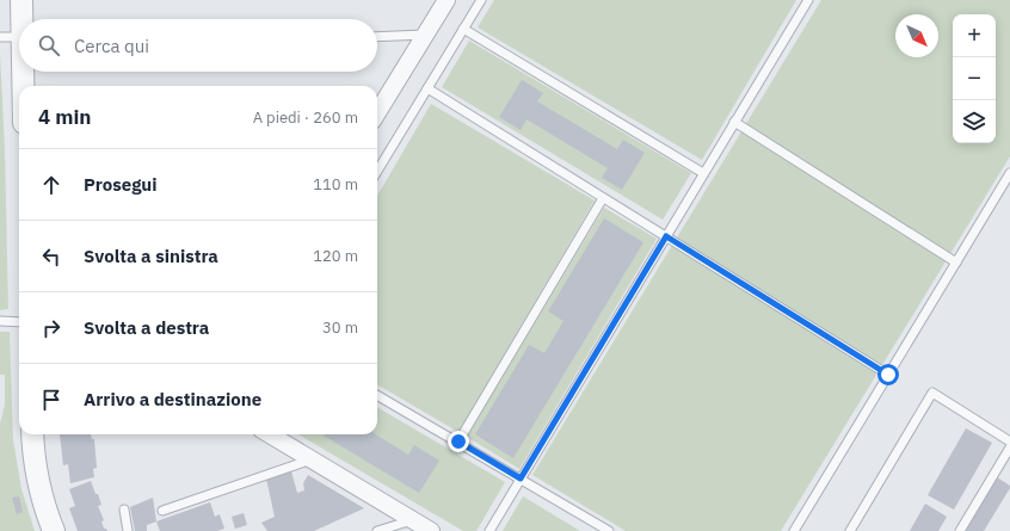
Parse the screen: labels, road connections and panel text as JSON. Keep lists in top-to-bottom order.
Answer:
{
  "north": "bottom right",
  "page": {
    "map_buttons": ["+", "−"],
    "search": "Cerca qui",
    "heading": ["4 min", "A piedi · 260 m"],
    "list": [
      ["Prosegui", "110 m"],
      ["Svolta a sinistra", "120 m"],
      ["Svolta a destra", "30 m"],
      "Arrivo a destinazione"
    ]
  }
}
